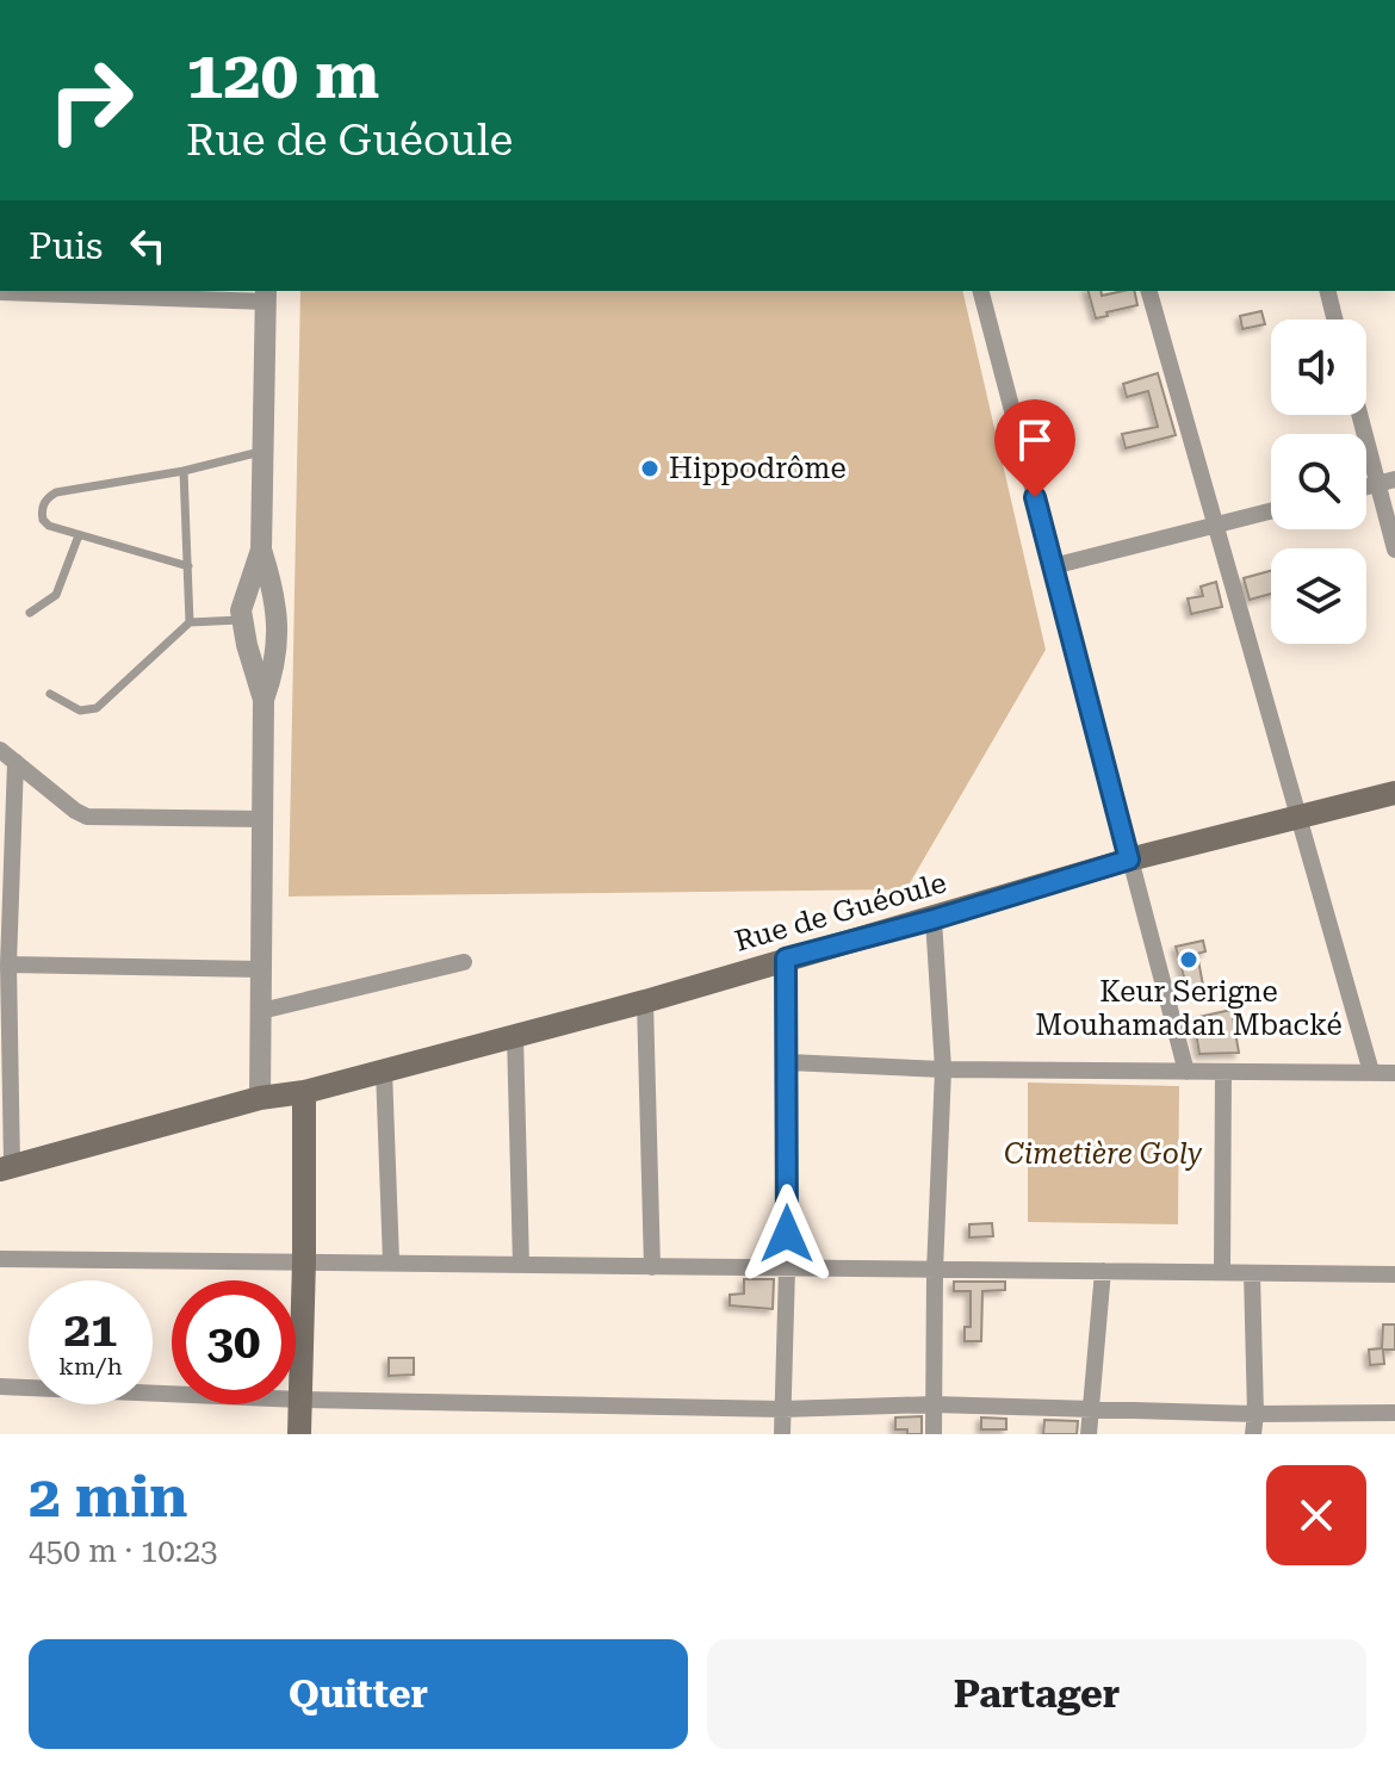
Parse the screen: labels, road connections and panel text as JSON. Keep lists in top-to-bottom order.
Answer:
{
  "streets": {
    "main road": ["Rue de Guéoule"]
  },
  "parks": ["Cimetière Goly"],
  "places": ["Hippodrôme", "Keur Serigne Mouhamadan Mbacké"],
  "page": {
    "turn": ["120 m", "Rue de Guéoule"],
    "then": "Puis",
    "speed": "21 km/h",
    "limit": "30",
    "heading": ["2 min", "450 m · 10:23"],
    "buttons": ["Quitter", "Partager"]
  }
}
